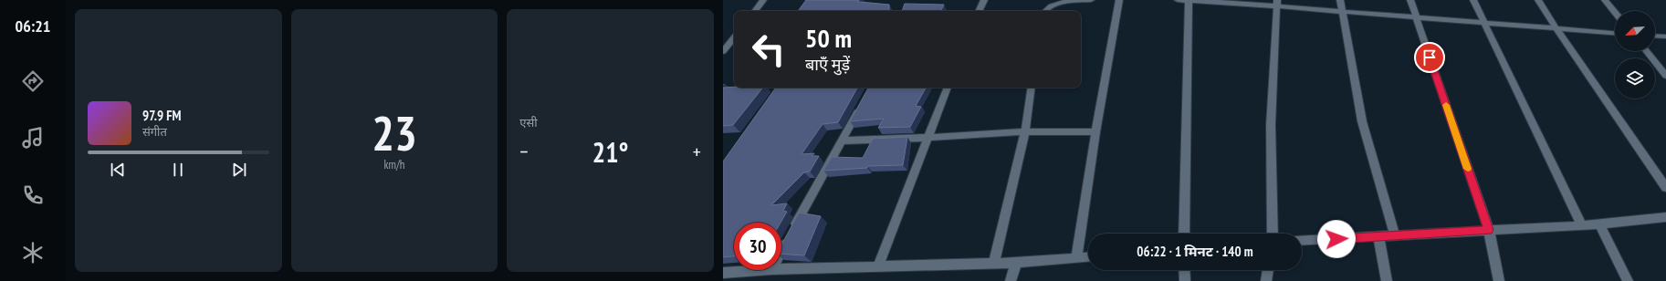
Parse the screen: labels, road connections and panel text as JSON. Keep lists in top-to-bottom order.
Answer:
{
  "north": "bottom left",
  "page": {
    "tabs": "06:21",
    "tile": [
      ["23", "km/h"],
      "एसी"
    ],
    "turn": ["50 m", "बाएँ मुड़ें"],
    "song": ["97.9 FM", "संगीत"],
    "heat": ["−", "21°", "+"],
    "limit": "30",
    "trip": "06:22 · 1 मिनट · 140 m"
  }
}
